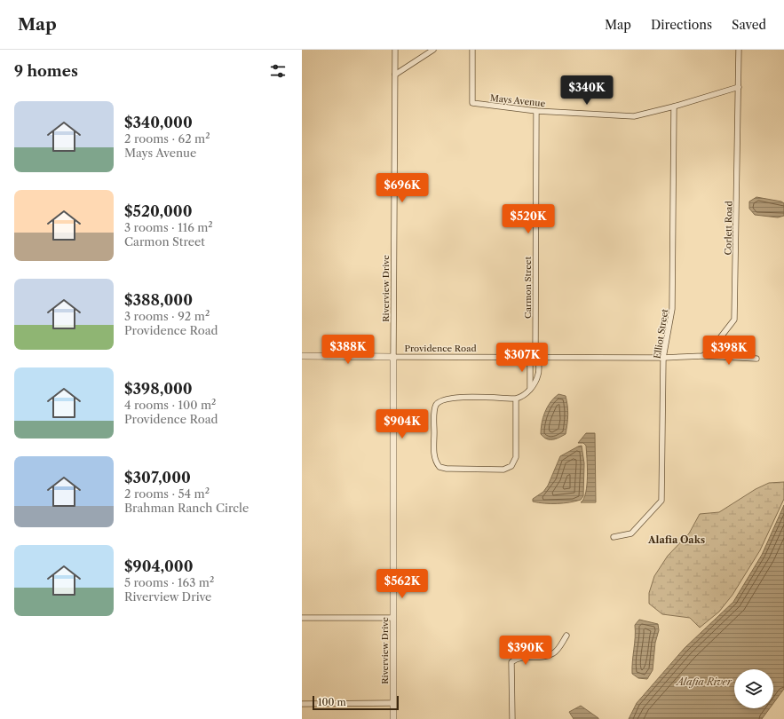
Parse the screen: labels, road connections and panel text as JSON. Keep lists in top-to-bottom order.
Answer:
{
  "streets": {
    "street": [
      "Mays Avenue",
      "Corlett Road",
      "Carmon Street",
      "Riverview Drive",
      "Elliot Street",
      "Providence Road"
    ]
  },
  "crossings": [
    ["Mays Avenue", "Corlett Road"],
    ["Mays Avenue", "Carmon Street"],
    ["Mays Avenue", "Elliot Street"],
    ["Carmon Street", "Providence Road"],
    ["Riverview Drive", "Providence Road"],
    ["Elliot Street", "Providence Road"]
  ],
  "districts": ["Alafia Oaks"],
  "water": ["Alafia River"],
  "scale_bar": "100 m",
  "page": {
    "header": "Map",
    "nav": ["Map", "Directions", "Saved"],
    "heading": "9 homes",
    "price": [
      "$340K",
      "$696K",
      "$520K",
      "$388K",
      "$398K",
      "$307K",
      "$904K",
      "$562K",
      "$390K"
    ],
    "list": [
      {
        "name": "$340,000",
        "note": "2 rooms · 62 m² · Mays Avenue"
      },
      {
        "name": "$520,000",
        "note": "3 rooms · 116 m² · Carmon Street"
      },
      {
        "name": "$388,000",
        "note": "3 rooms · 92 m² · Providence Road"
      },
      {
        "name": "$398,000",
        "note": "4 rooms · 100 m² · Providence Road"
      },
      {
        "name": "$307,000",
        "note": "2 rooms · 54 m² · Brahman Ranch Circle"
      },
      {
        "name": "$904,000",
        "note": "5 rooms · 163 m² · Riverview Drive"
      }
    ],
    "scale": "100 m"
  }
}
